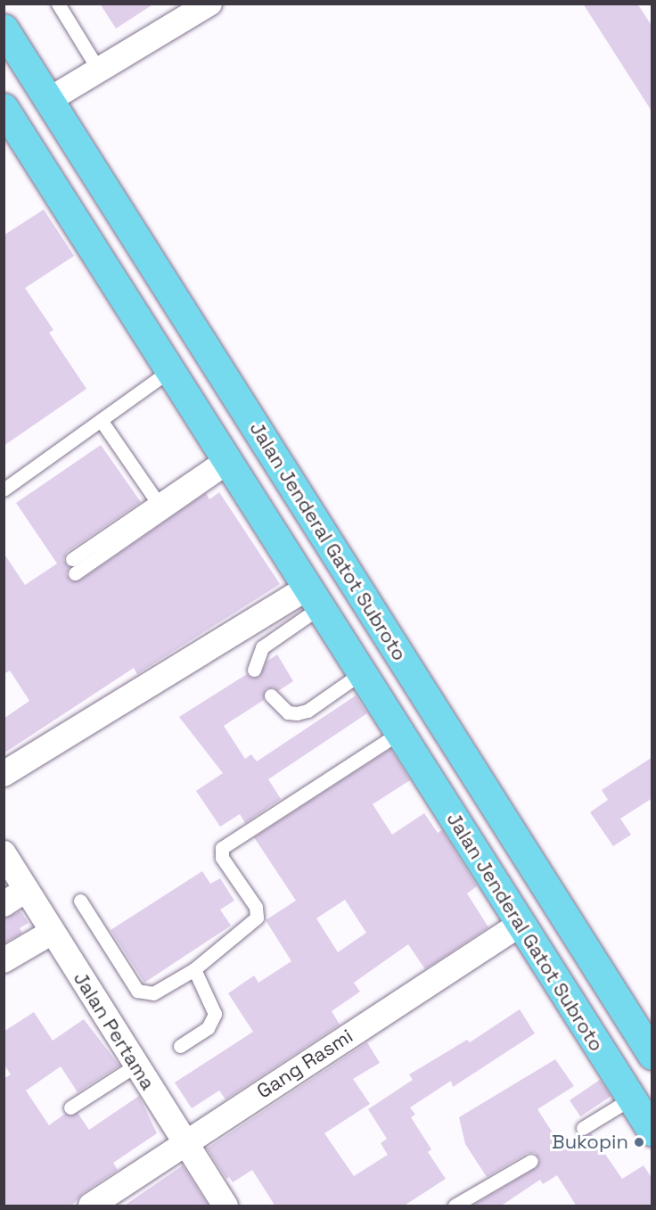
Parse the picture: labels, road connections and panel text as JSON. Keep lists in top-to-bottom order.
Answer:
{
  "streets": {
    "main road": ["Jalan Jenderal Gatot Subroto"],
    "street": ["Jalan Pertama", "Gang Rasmi"]
  },
  "crossings": [
    ["Jalan Jenderal Gatot Subroto", "Gang Rasmi"],
    ["Jalan Pertama", "Gang Rasmi"]
  ],
  "places": ["Bukopin"]
}
